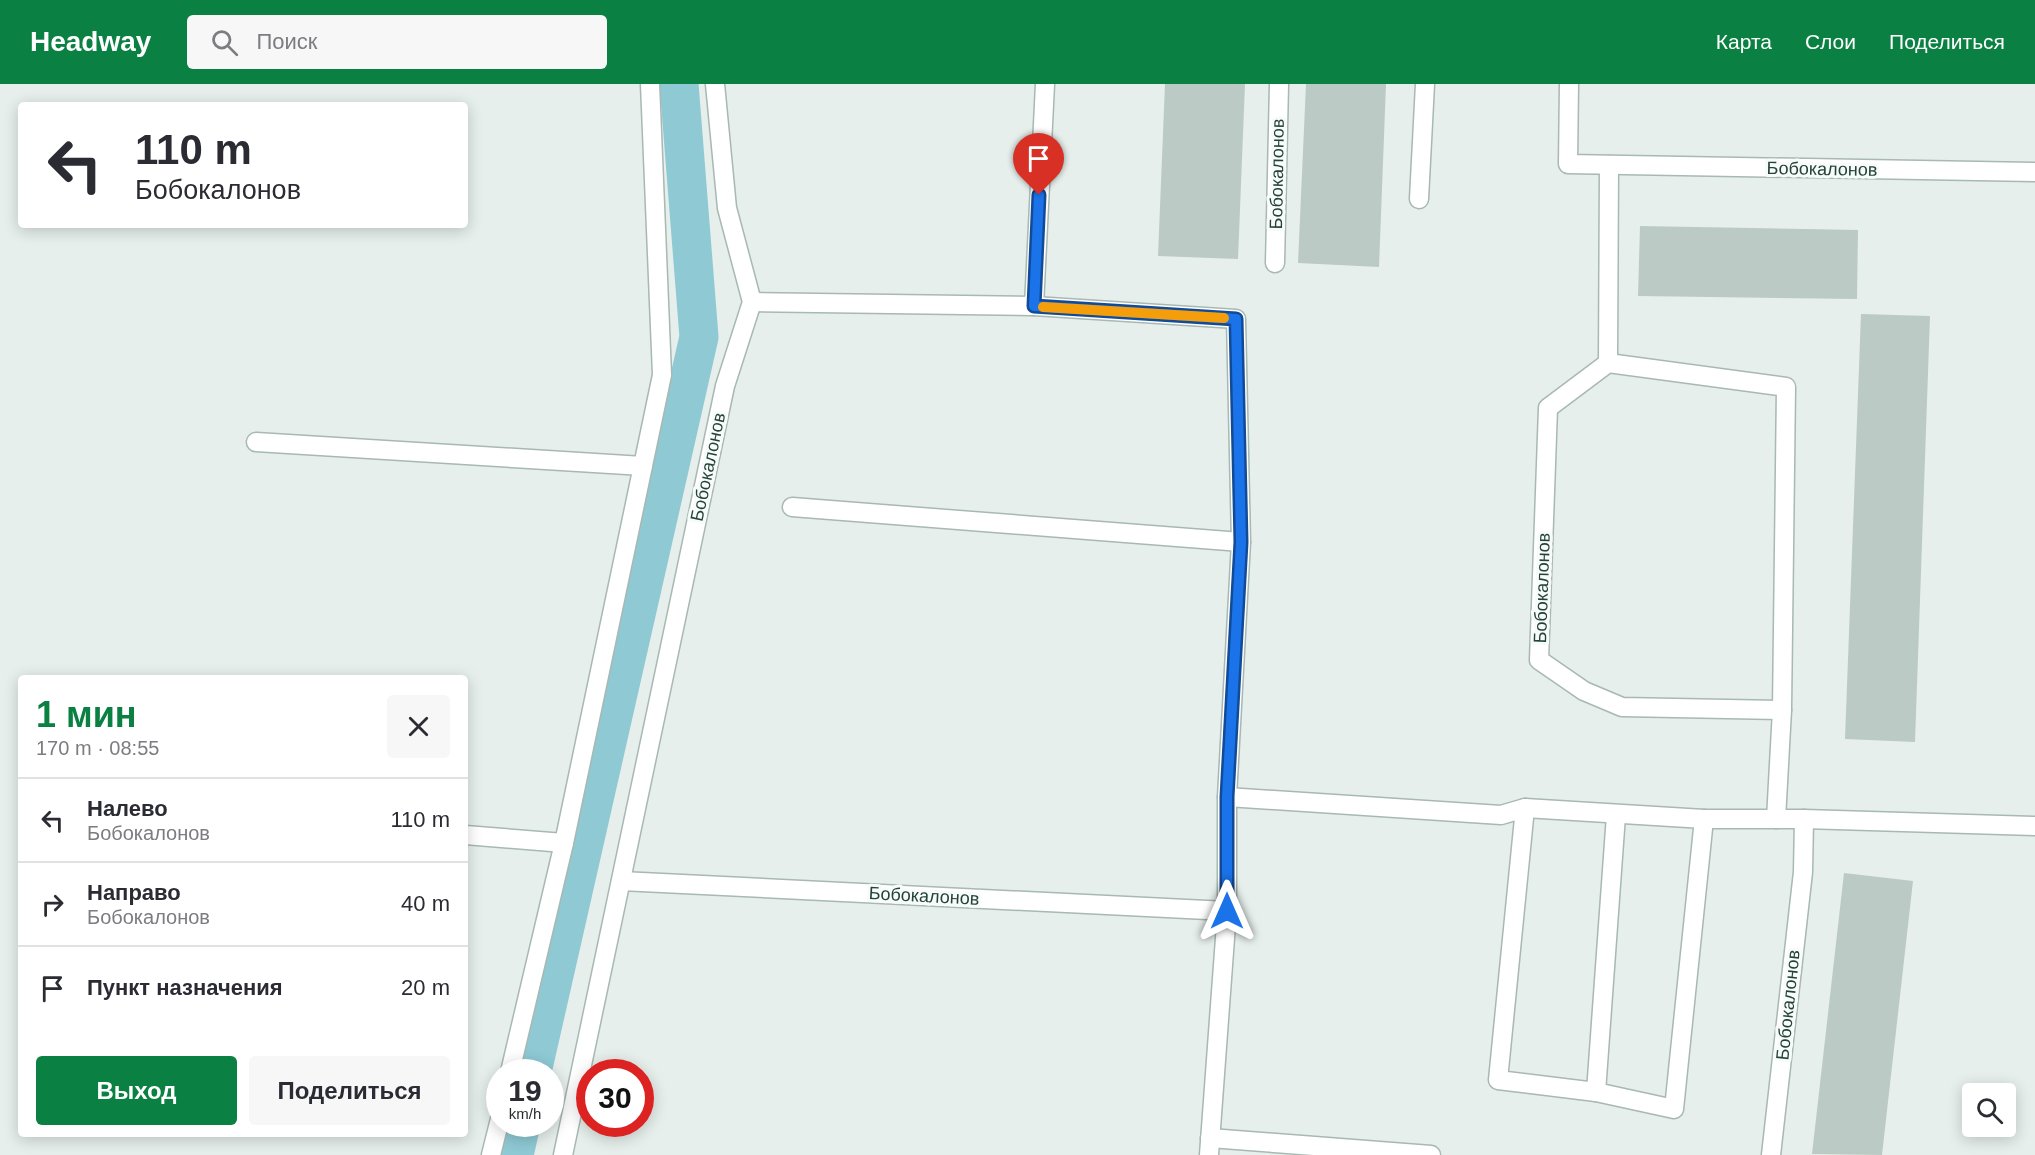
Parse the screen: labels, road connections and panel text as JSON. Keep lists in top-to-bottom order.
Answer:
{
  "streets": {
    "street": ["Бобокалонов"]
  },
  "page": {
    "header": "Headway",
    "search": "Поиск",
    "nav": ["Карта", "Слои", "Поделиться"],
    "turn": ["110 m", "Бобокалонов"],
    "heading": ["1 мин", "170 m · 08:55"],
    "list": [
      {
        "name": "Налево",
        "note": "Бобокалонов",
        "value": "110 m"
      },
      {
        "name": "Направо",
        "note": "Бобокалонов",
        "value": "40 m"
      },
      {
        "name": "Пункт назначения",
        "value": "20 m"
      }
    ],
    "buttons": ["Выход", "Поделиться"],
    "speed": "19 km/h",
    "limit": "30"
  }
}
